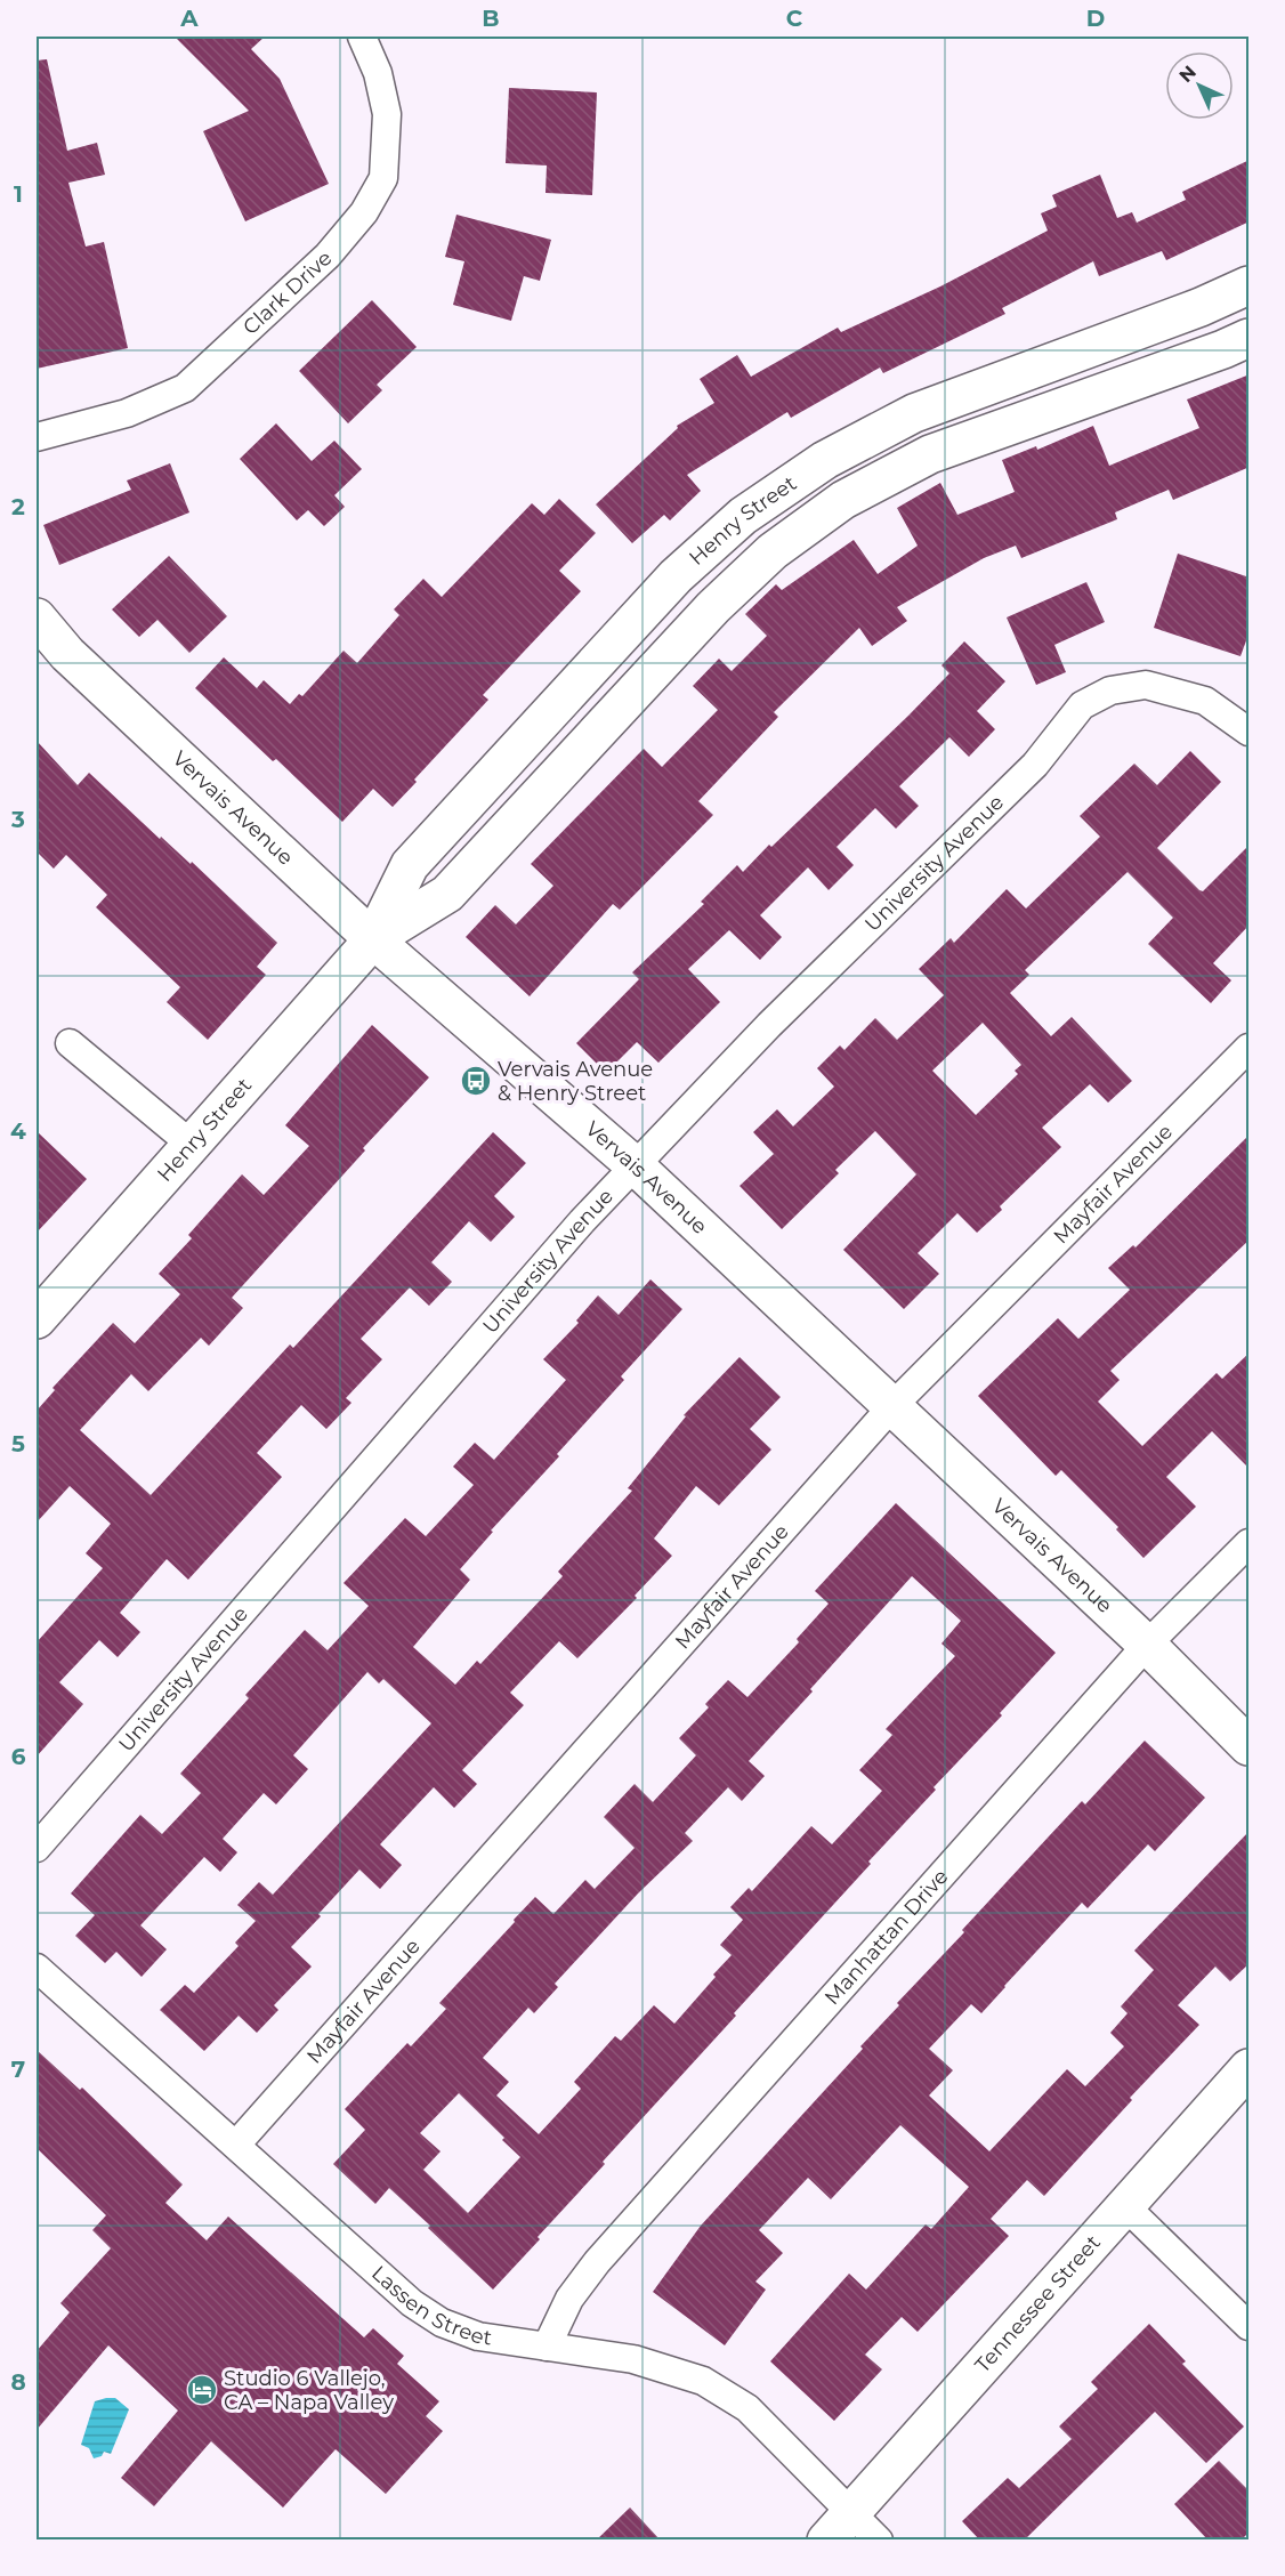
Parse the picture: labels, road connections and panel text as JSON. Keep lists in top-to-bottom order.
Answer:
{
  "streets": {
    "street": [
      "Clark Drive",
      "Henry Street",
      "Vervais Avenue",
      "University Avenue",
      "Mayfair Avenue",
      "Manhattan Drive",
      "Lassen Street",
      "Tennessee Street"
    ]
  },
  "crossings": [
    ["Henry Street", "Vervais Avenue"],
    ["Vervais Avenue", "University Avenue"],
    ["Vervais Avenue", "Mayfair Avenue"],
    ["Vervais Avenue", "Manhattan Drive"],
    ["Mayfair Avenue", "Lassen Street"],
    ["Manhattan Drive", "Lassen Street"],
    ["Lassen Street", "Tennessee Street"]
  ],
  "places": {
    "bus stop": ["Vervais Avenue & Henry Street"],
    "hotel": ["Studio 6 Vallejo, CA – Napa Valley"]
  },
  "north": "top left",
  "grid": {
    "columns": [
      "A",
      "B",
      "C",
      "D"
    ],
    "rows": [
      "1",
      "2",
      "3",
      "4",
      "5",
      "6",
      "7",
      "8"
    ]
  }
}
